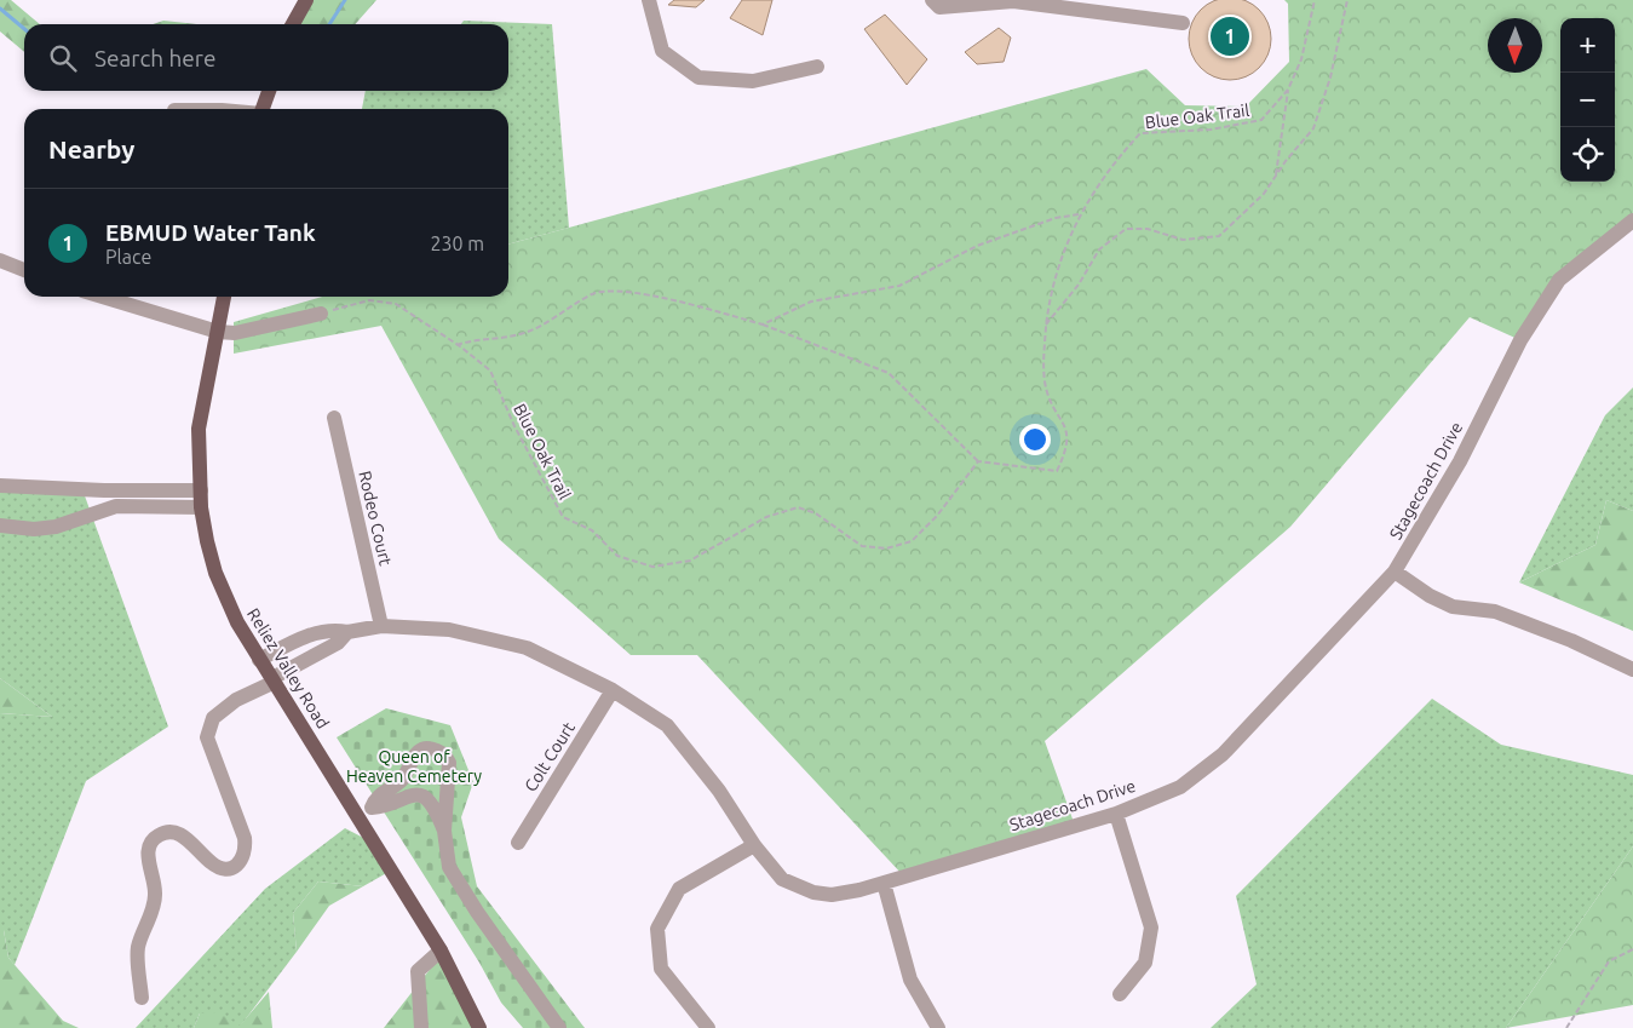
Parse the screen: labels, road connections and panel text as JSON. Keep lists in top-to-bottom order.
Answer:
{
  "streets": {
    "main road": ["Reliez Valley Road"],
    "street": ["Stagecoach Drive", "Rodeo Court", "Colt Court"],
    "path": ["Blue Oak Trail"]
  },
  "crossings": [
    ["Stagecoach Drive", "Rodeo Court"],
    ["Stagecoach Drive", "Reliez Valley Road"],
    ["Stagecoach Drive", "Colt Court"]
  ],
  "parks": ["Queen of Heaven Cemetery"],
  "north": "bottom",
  "page": {
    "pins": "1",
    "map_buttons": ["+", "−"],
    "search": "Search here",
    "heading": "Nearby",
    "list": [
      {
        "mark": "1",
        "name": "EBMUD Water Tank",
        "note": "Place",
        "value": "230 m"
      }
    ]
  }
}
